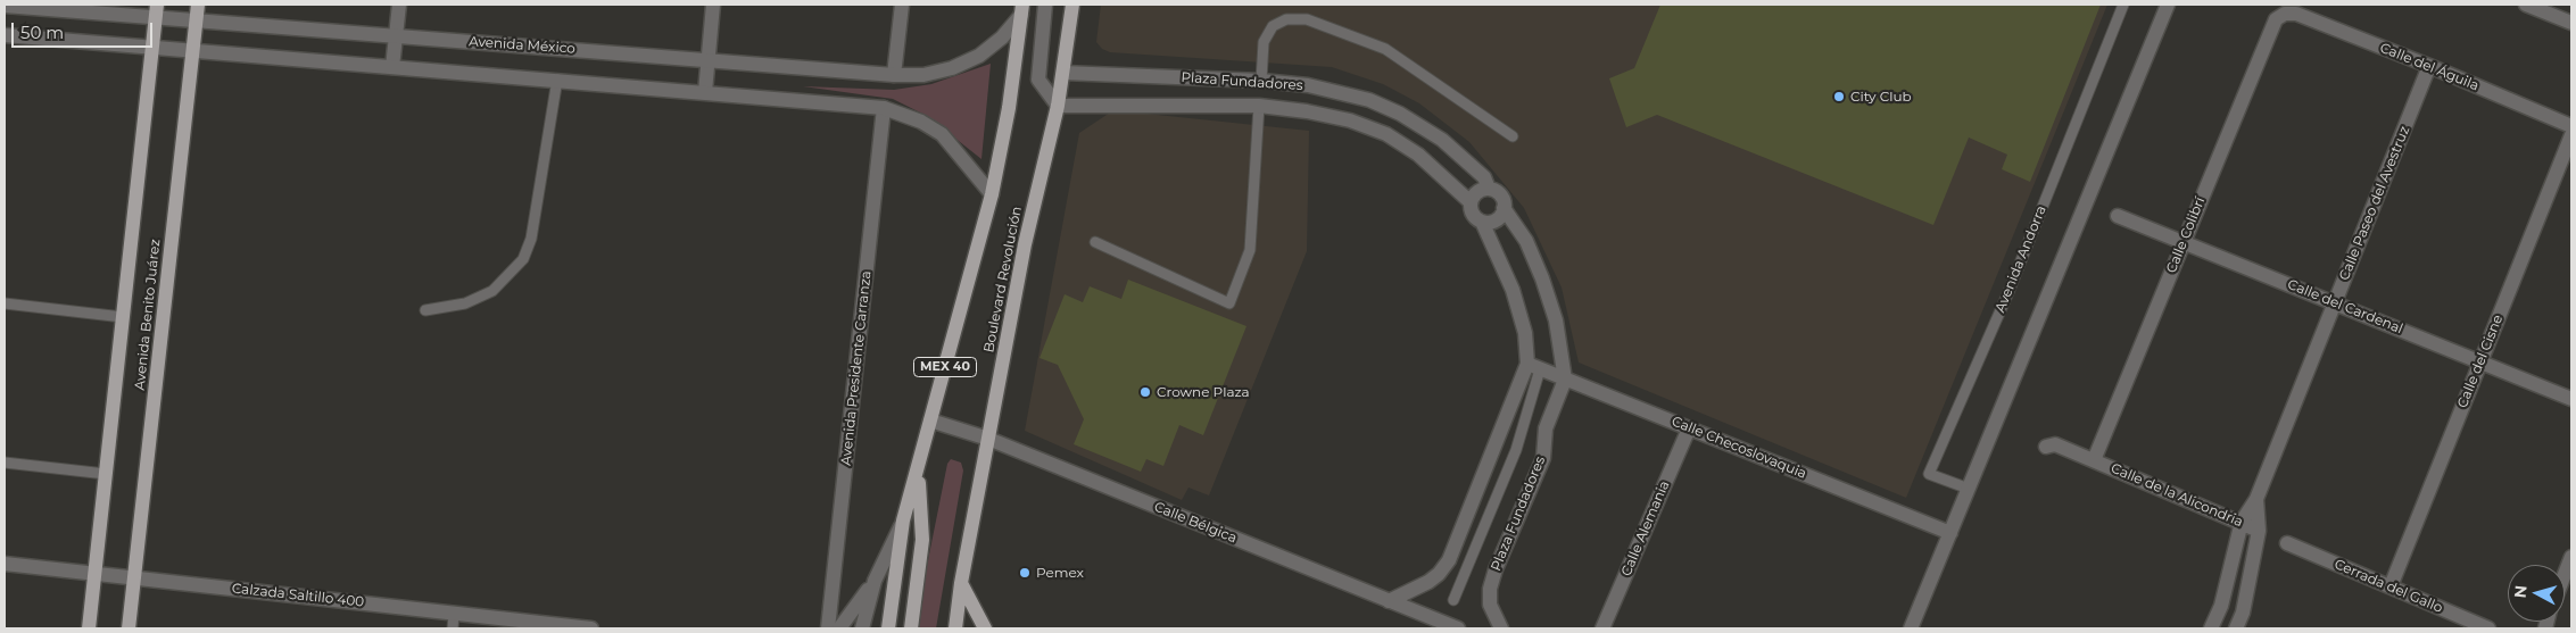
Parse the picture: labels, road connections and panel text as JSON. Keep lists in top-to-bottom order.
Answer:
{
  "streets": {
    "main road": ["Boulevard Revolución", "Avenida Benito Juárez", "MEX 40"],
    "street": [
      "Avenida México",
      "Calle del Águila",
      "Plaza Fundadores",
      "Calle Paseo del Avestruz",
      "Calle Colibrí",
      "Calle del Cardenal",
      "Calle del Cisne",
      "Avenida Presidente Carranza",
      "Calle Checoslovaquia",
      "Calle de la Alicondria",
      "Calle Bélgica",
      "Calle Alemania",
      "Cerrada del Gallo",
      "Calzada Saltillo 400"
    ],
    "lane": ["Avenida Andorra"]
  },
  "crossings": [
    ["Avenida México", "Avenida Benito Juárez"],
    ["Avenida México", "MEX 40"],
    ["Calle del Águila", "Calle Paseo del Avestruz"],
    ["Calle del Águila", "Calle Colibrí"],
    ["Plaza Fundadores", "Boulevard Revolución"],
    ["Plaza Fundadores", "Calle Checoslovaquia"],
    ["Calle Paseo del Avestruz", "Calle del Cardenal"],
    ["Calle Paseo del Avestruz", "Calle de la Alicondria"],
    ["Calle Colibrí", "Calle del Cardenal"],
    ["Calle Colibrí", "Calle de la Alicondria"],
    ["Boulevard Revolución", "Calle Bélgica"],
    ["Calle del Cardenal", "Calle del Cisne"],
    ["Avenida Benito Juárez", "Calzada Saltillo 400"],
    ["Calle del Cisne", "Cerrada del Gallo"],
    ["MEX 40", "Calle Bélgica"],
    ["Calle Checoslovaquia", "Calle Alemania"]
  ],
  "places": ["City Club", "Crowne Plaza", "Pemex"],
  "scale_bar": "50 m",
  "north": "left"
}
